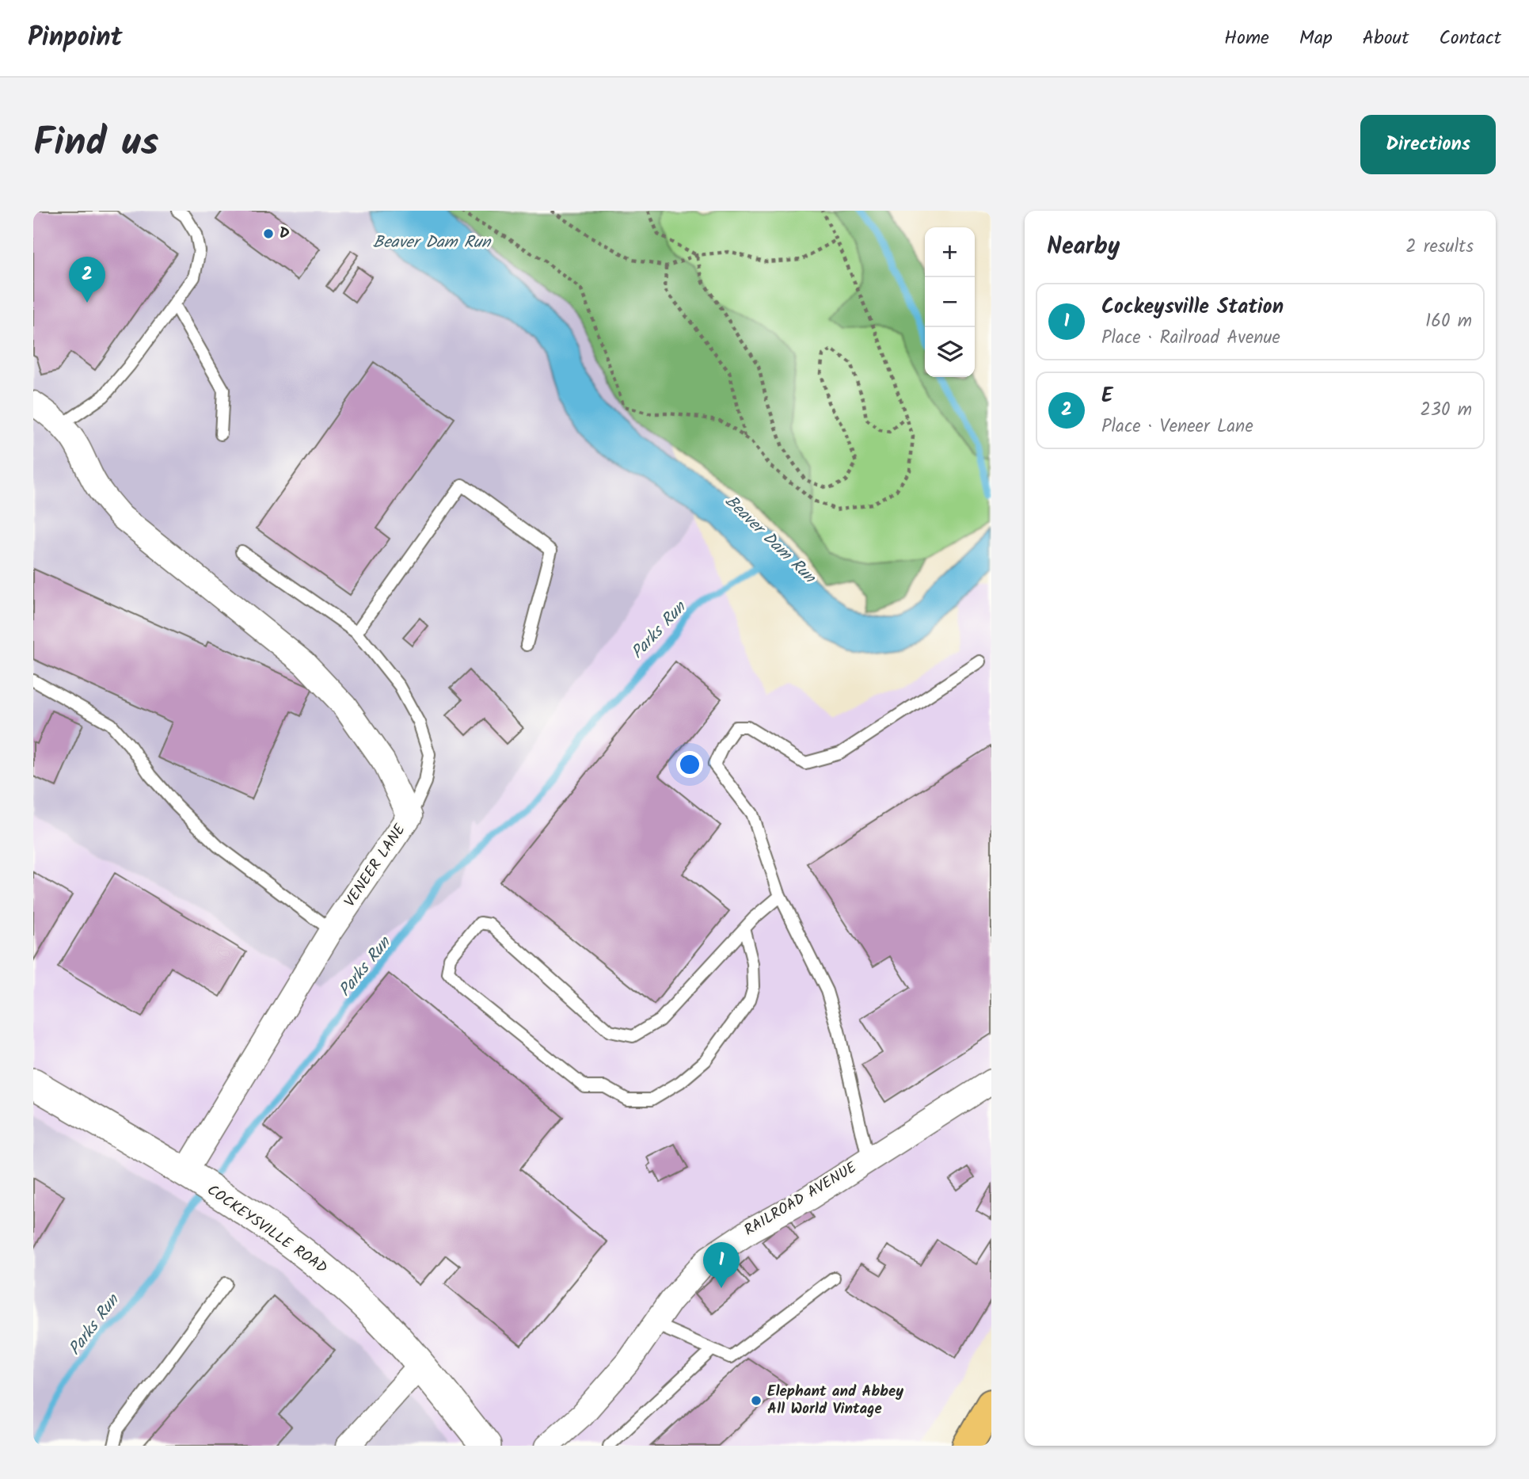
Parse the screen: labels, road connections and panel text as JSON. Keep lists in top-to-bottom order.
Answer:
{
  "streets": {
    "street": ["VENEER LANE", "RAILROAD AVENUE", "COCKEYSVILLE ROAD"]
  },
  "crossings": [
    ["VENEER LANE", "COCKEYSVILLE ROAD"]
  ],
  "water": ["Beaver Dam Run", "Parks Run"],
  "places": ["D", "Elephant and Abbey All World Vintage"],
  "page": {
    "header": "Pinpoint",
    "nav": [
      "Home",
      "Map",
      "About",
      "Contact"
    ],
    "title": "Find us",
    "buttons": "Directions",
    "heading": ["Nearby", "2 results"],
    "map_buttons": ["+", "−"],
    "pins": ["2", "1"],
    "list": [
      {
        "mark": "1",
        "name": "Cockeysville Station",
        "note": "Place · Railroad Avenue",
        "value": "160 m"
      },
      {
        "mark": "2",
        "name": "E",
        "note": "Place · Veneer Lane",
        "value": "230 m"
      }
    ]
  }
}
